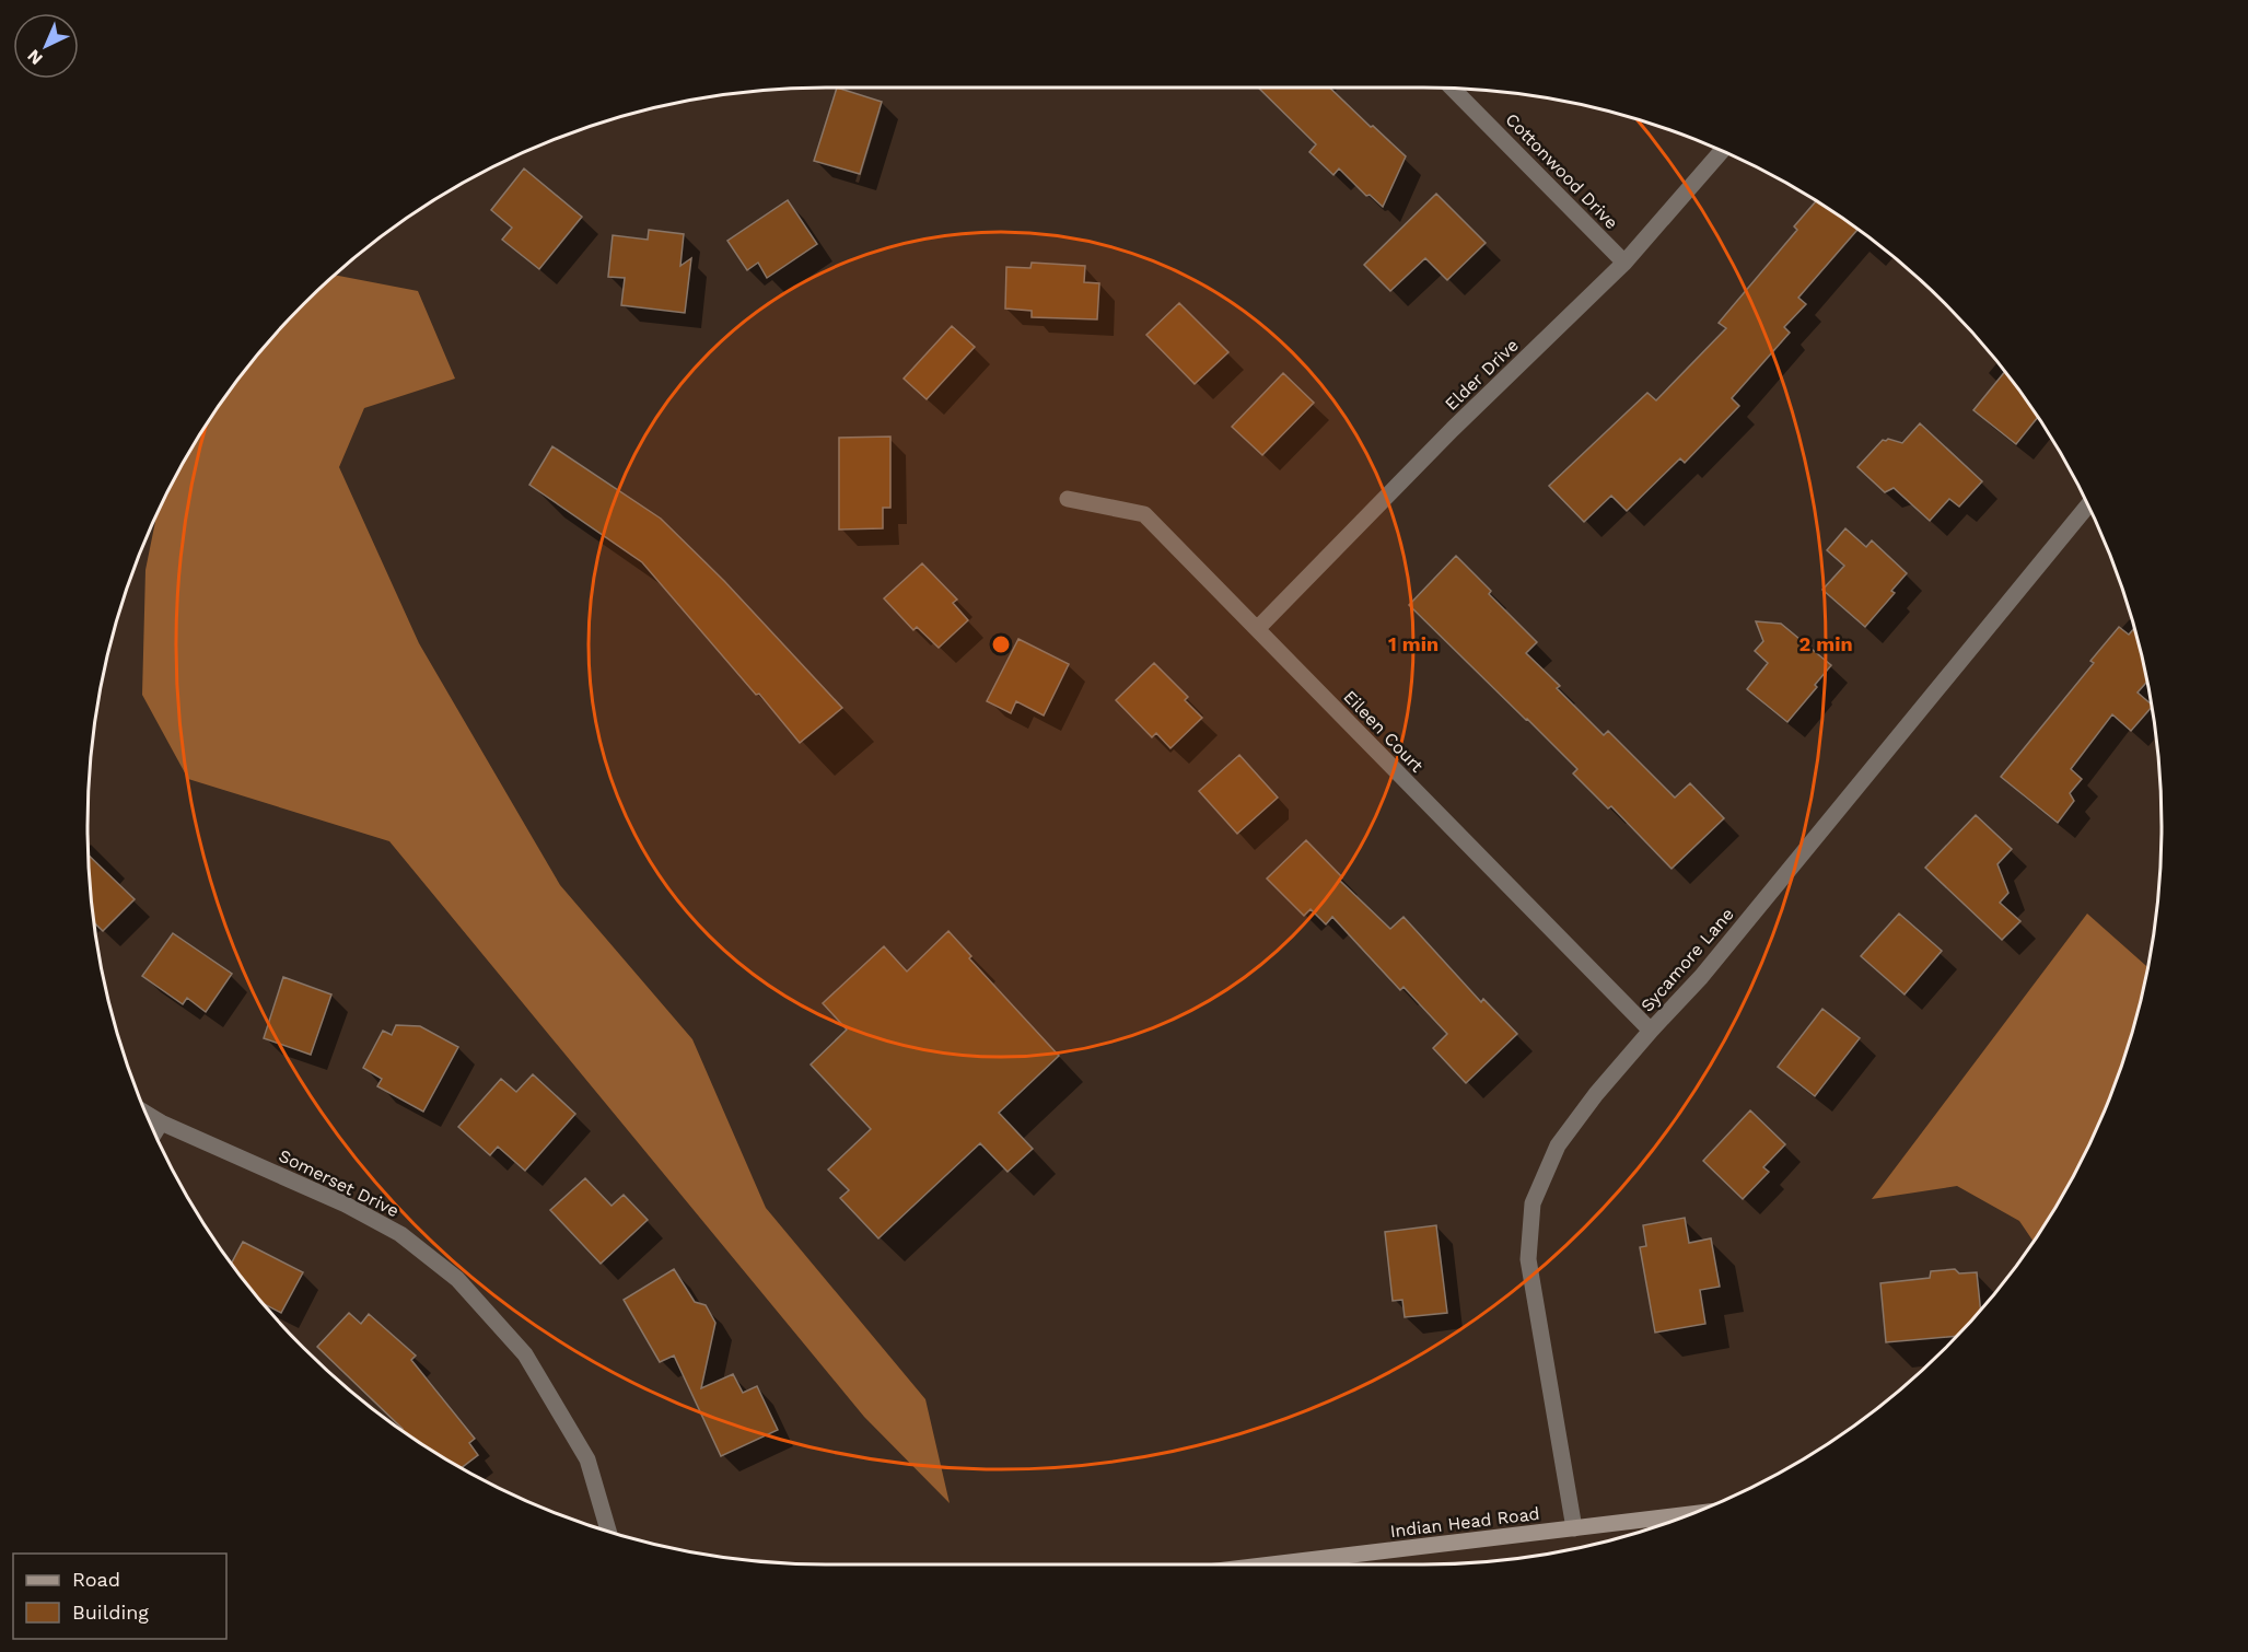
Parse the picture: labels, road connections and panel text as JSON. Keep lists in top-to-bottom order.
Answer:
{
  "streets": {
    "main road": ["Indian Head Road"],
    "street": [
      "Cottonwood Drive",
      "Elder Drive",
      "Eileen Court",
      "Sycamore Lane",
      "Somerset Drive"
    ]
  },
  "crossings": [
    ["Cottonwood Drive", "Elder Drive"],
    ["Elder Drive", "Eileen Court"],
    ["Eileen Court", "Sycamore Lane"],
    ["Sycamore Lane", "Indian Head Road"]
  ],
  "legend": ["Road", "Building"],
  "north": "bottom left",
  "rings": ["1 min", "2 min"]
}
